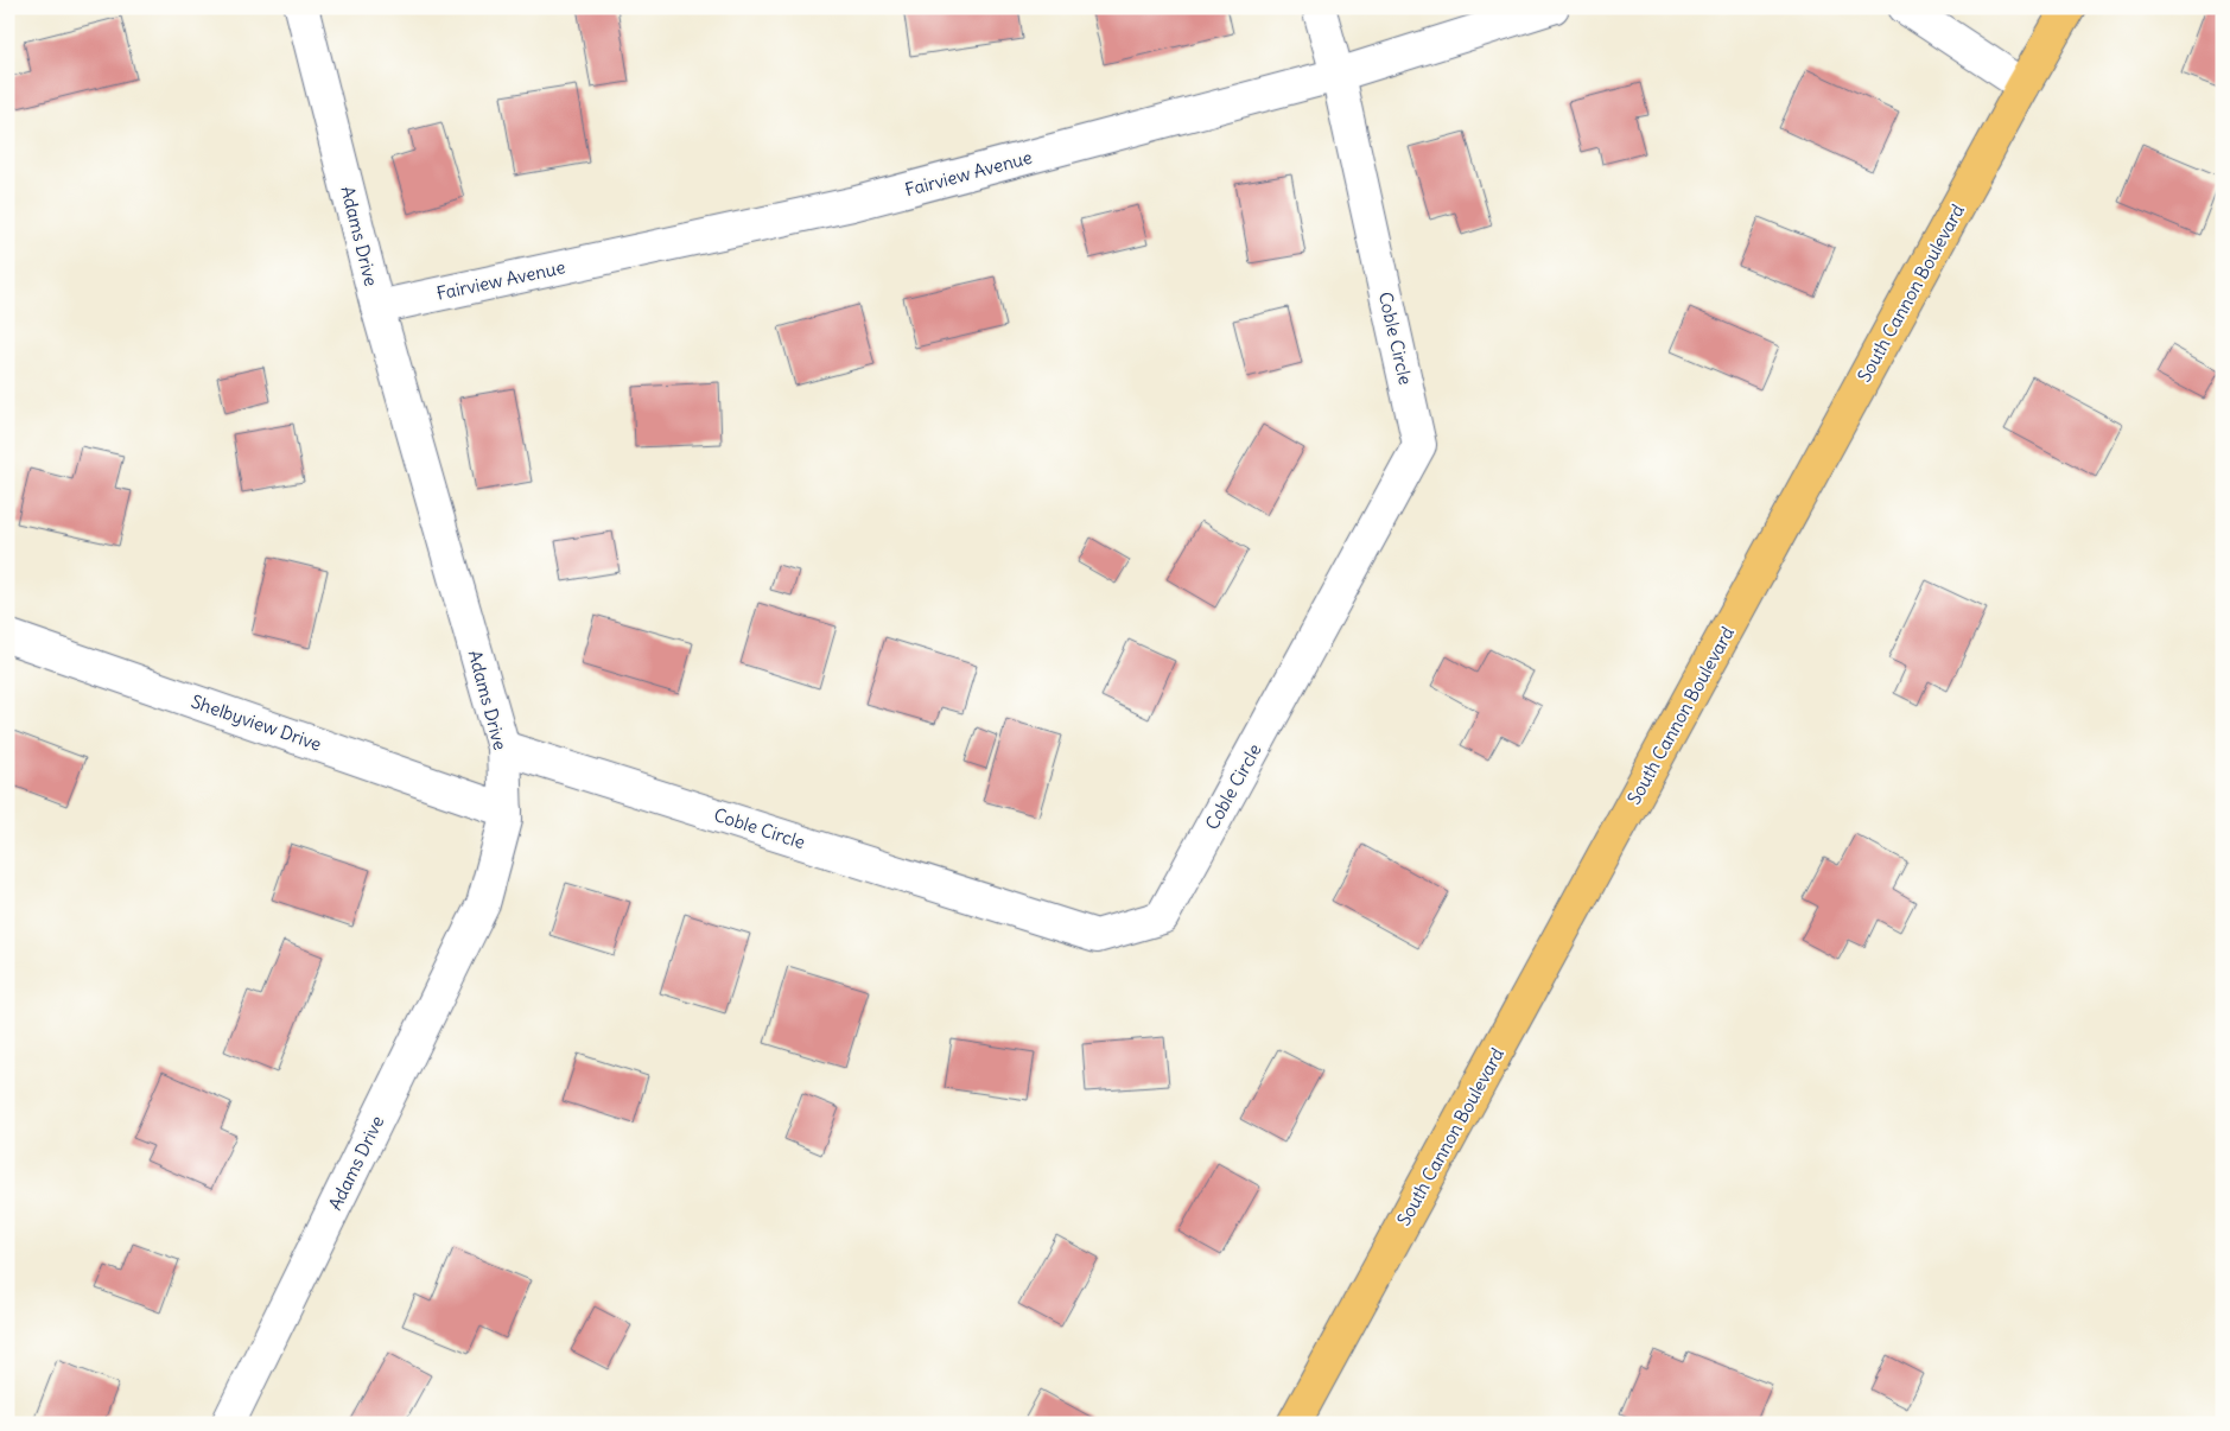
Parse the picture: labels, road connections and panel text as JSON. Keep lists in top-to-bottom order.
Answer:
{
  "streets": {
    "highway": ["South Cannon Boulevard"],
    "street": [
      "Fairview Avenue",
      "Adams Drive",
      "Coble Circle",
      "Shelbyview Drive"
    ]
  },
  "crossings": [
    ["Fairview Avenue", "Adams Drive"],
    ["Fairview Avenue", "Coble Circle"],
    ["Adams Drive", "Coble Circle"],
    ["Adams Drive", "Shelbyview Drive"]
  ]
}
